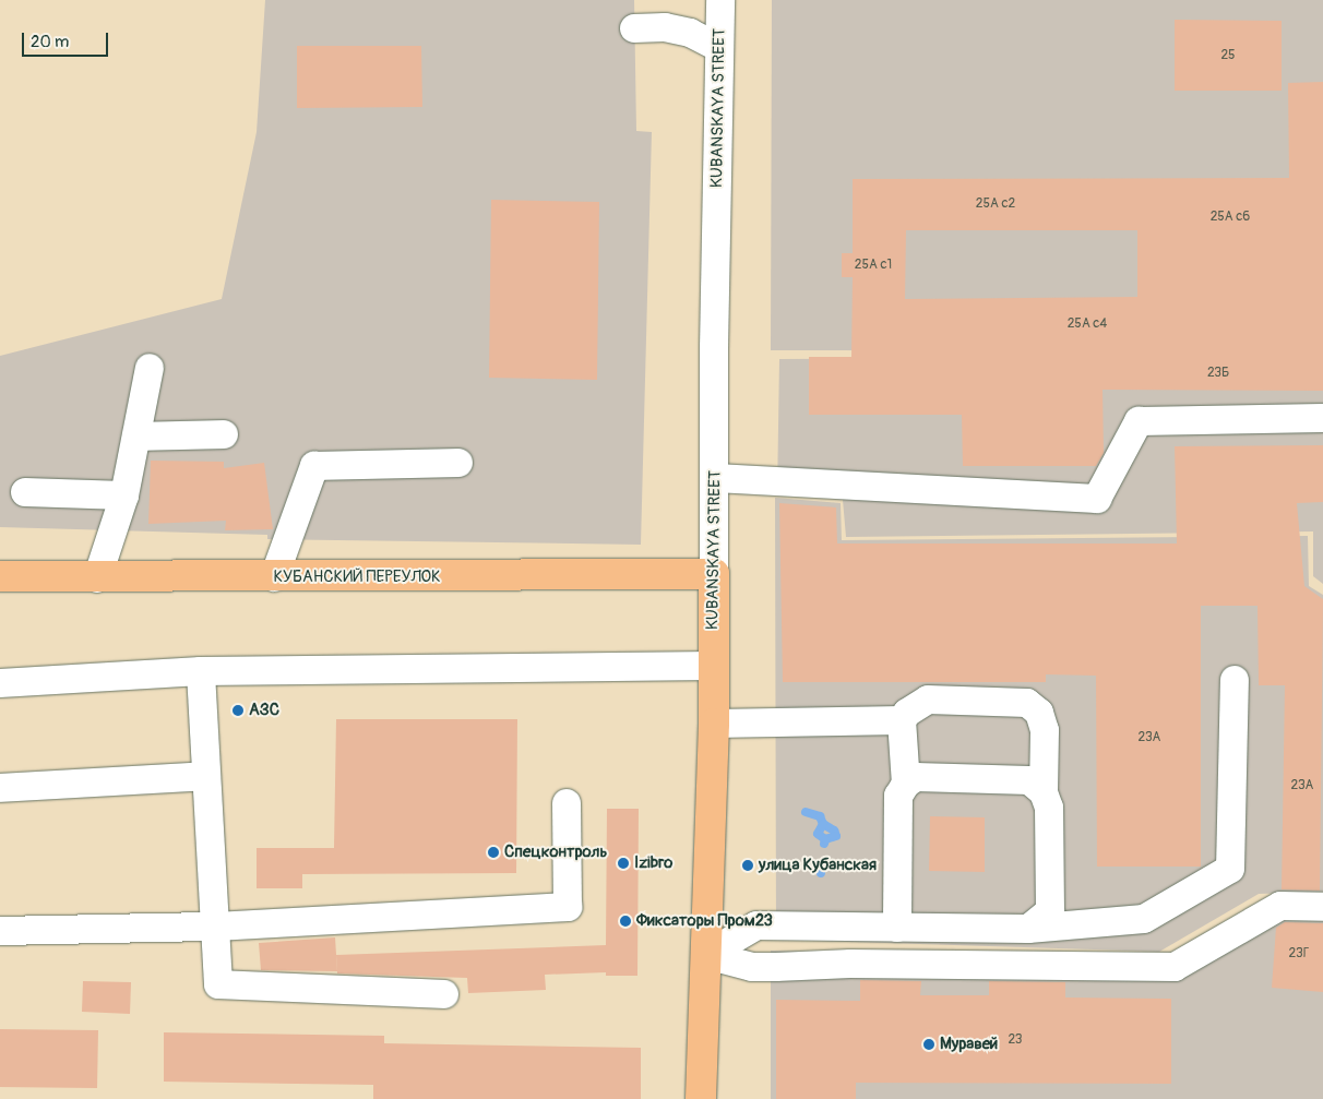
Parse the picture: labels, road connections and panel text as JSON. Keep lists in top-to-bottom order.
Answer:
{
  "streets": {
    "main road": ["KUBANSKAYA STREET", "КУБАНСКИЙ ПЕРЕУЛОК"]
  },
  "crossings": [
    ["KUBANSKAYA STREET", "КУБАНСКИЙ ПЕРЕУЛОК"]
  ],
  "places": [
    "АЗС",
    "Спецконтроль",
    "Izibro",
    "улица Кубанская",
    "Фиксаторы Пром23",
    "Муравей"
  ],
  "house_numbers": [
    "25",
    "25А с2",
    "25А с6",
    "25А с1",
    "25А с4",
    "23Б",
    "23А",
    "23А",
    "23Г",
    "23"
  ],
  "scale_bar": "20 m"
}
